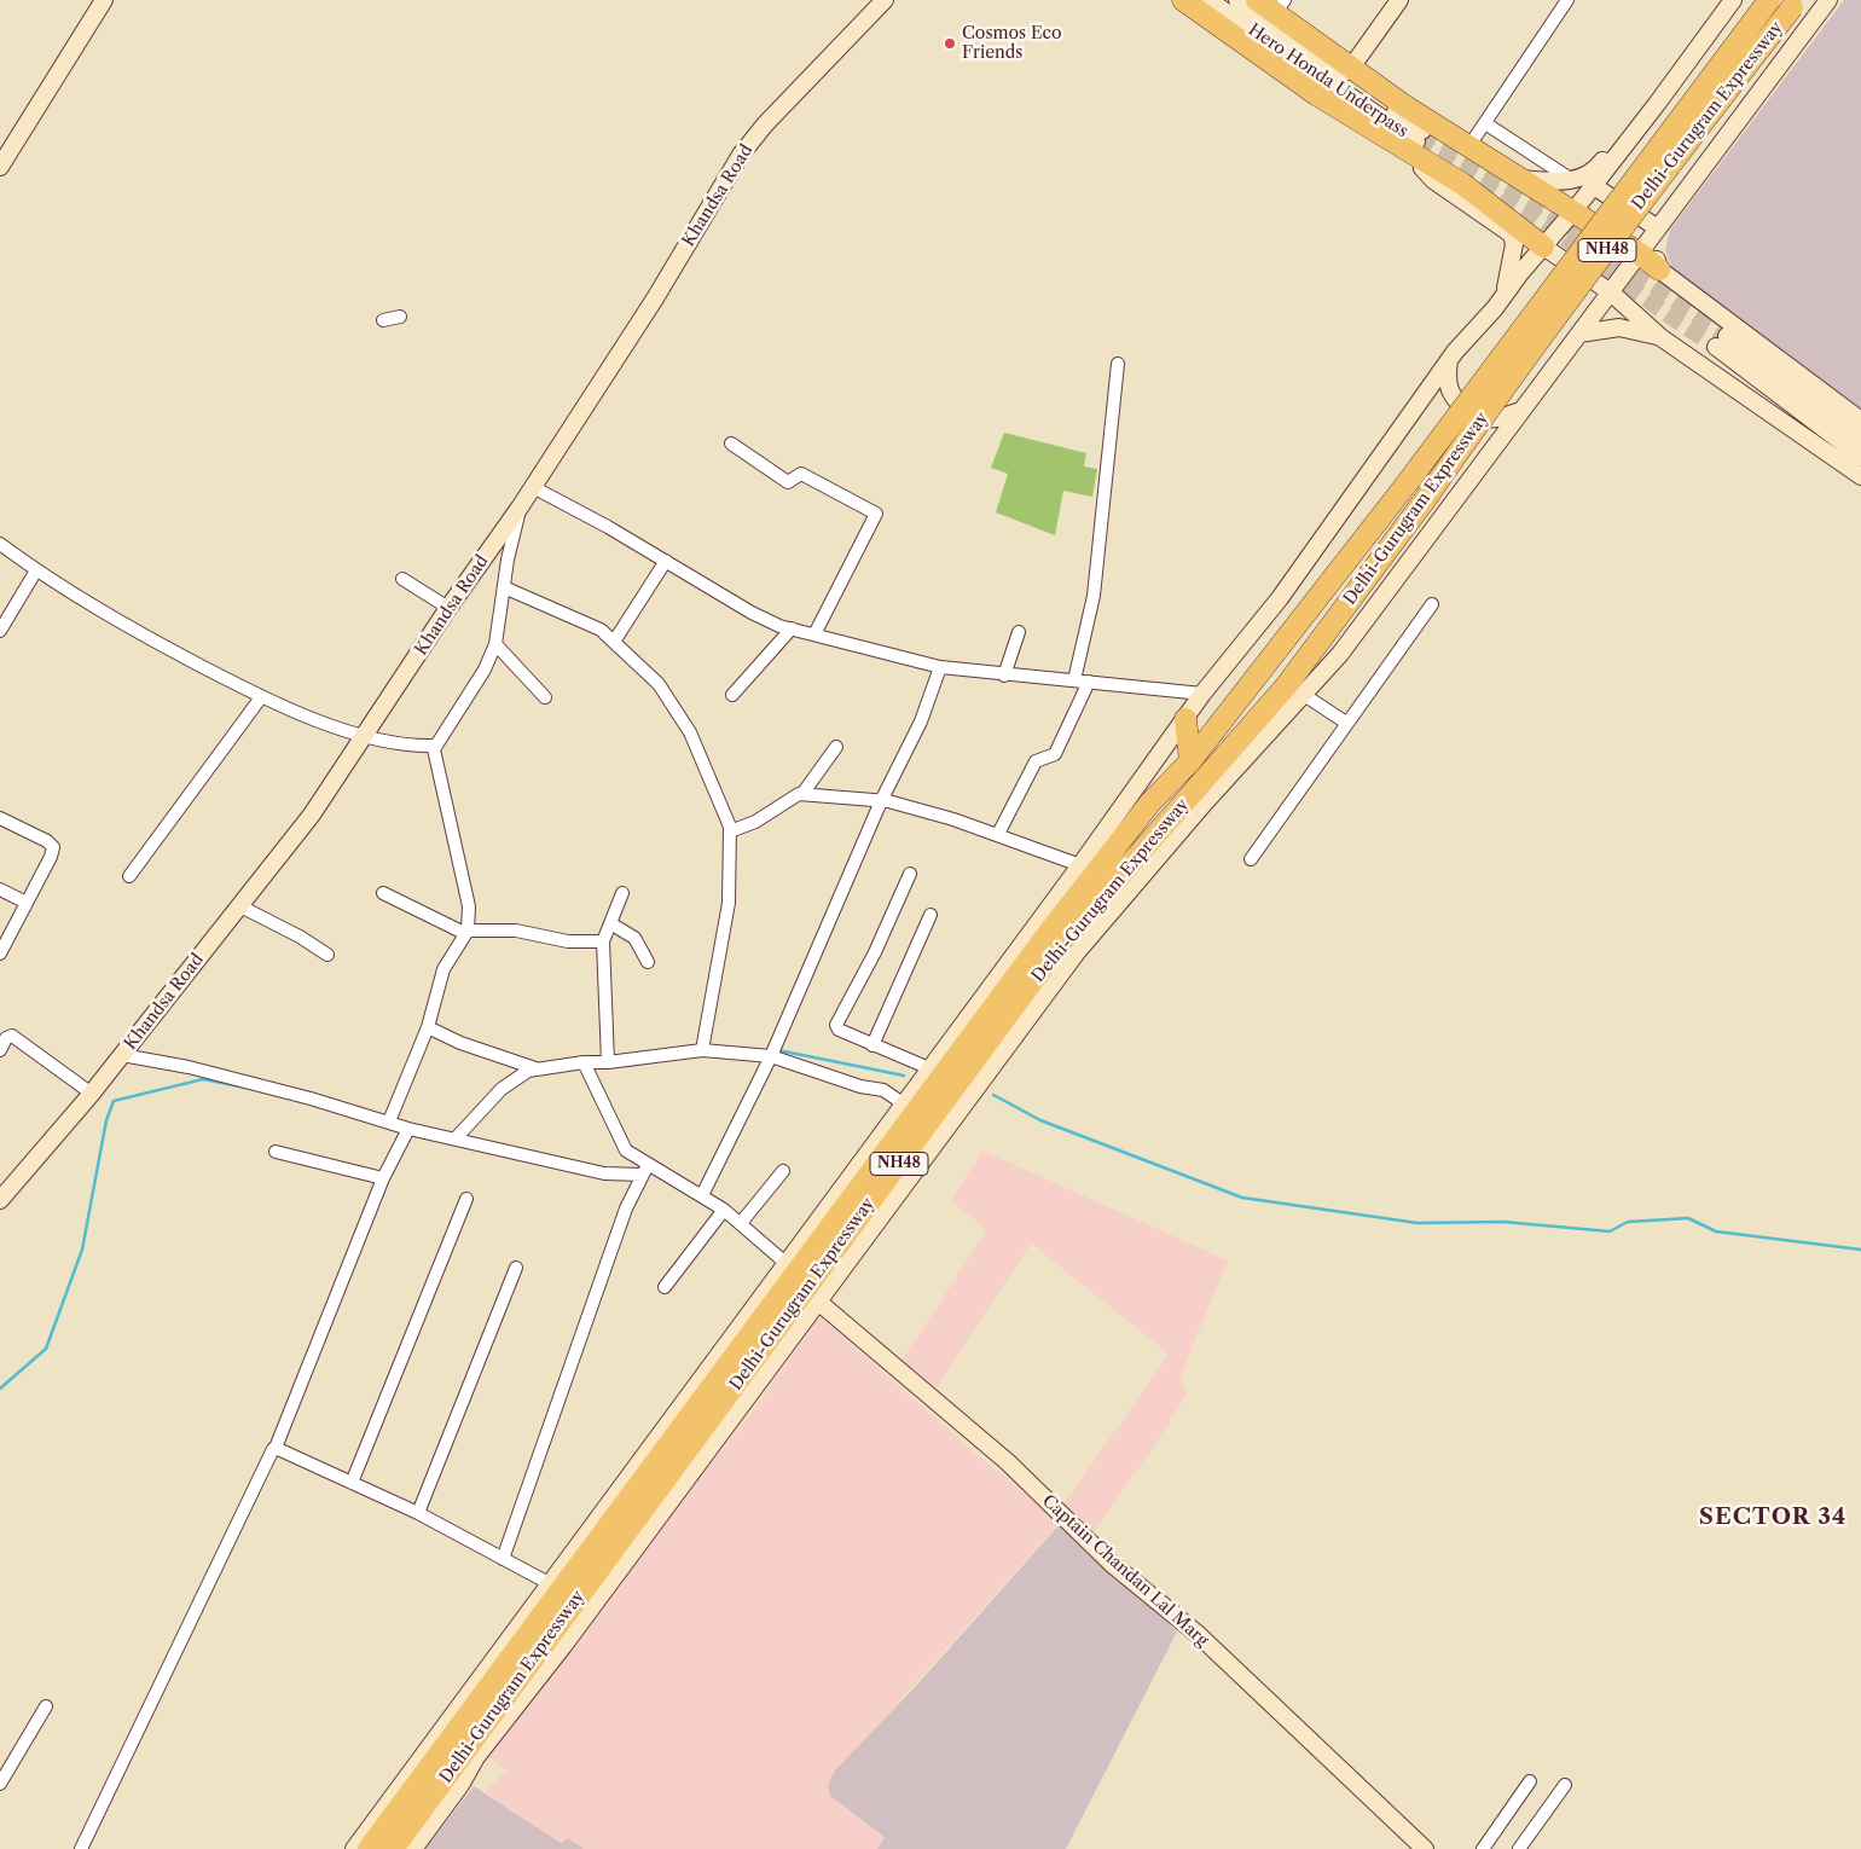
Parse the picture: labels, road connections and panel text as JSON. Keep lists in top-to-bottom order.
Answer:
{
  "streets": {
    "highway": ["Delhi-Gurugram Expressway", "NH48"],
    "main road": ["Hero Honda Underpass", "Khandsa Road", "Captain Chandan Lal Marg"]
  },
  "districts": ["SECTOR 34"],
  "places": ["Cosmos Eco Friends"]
}
